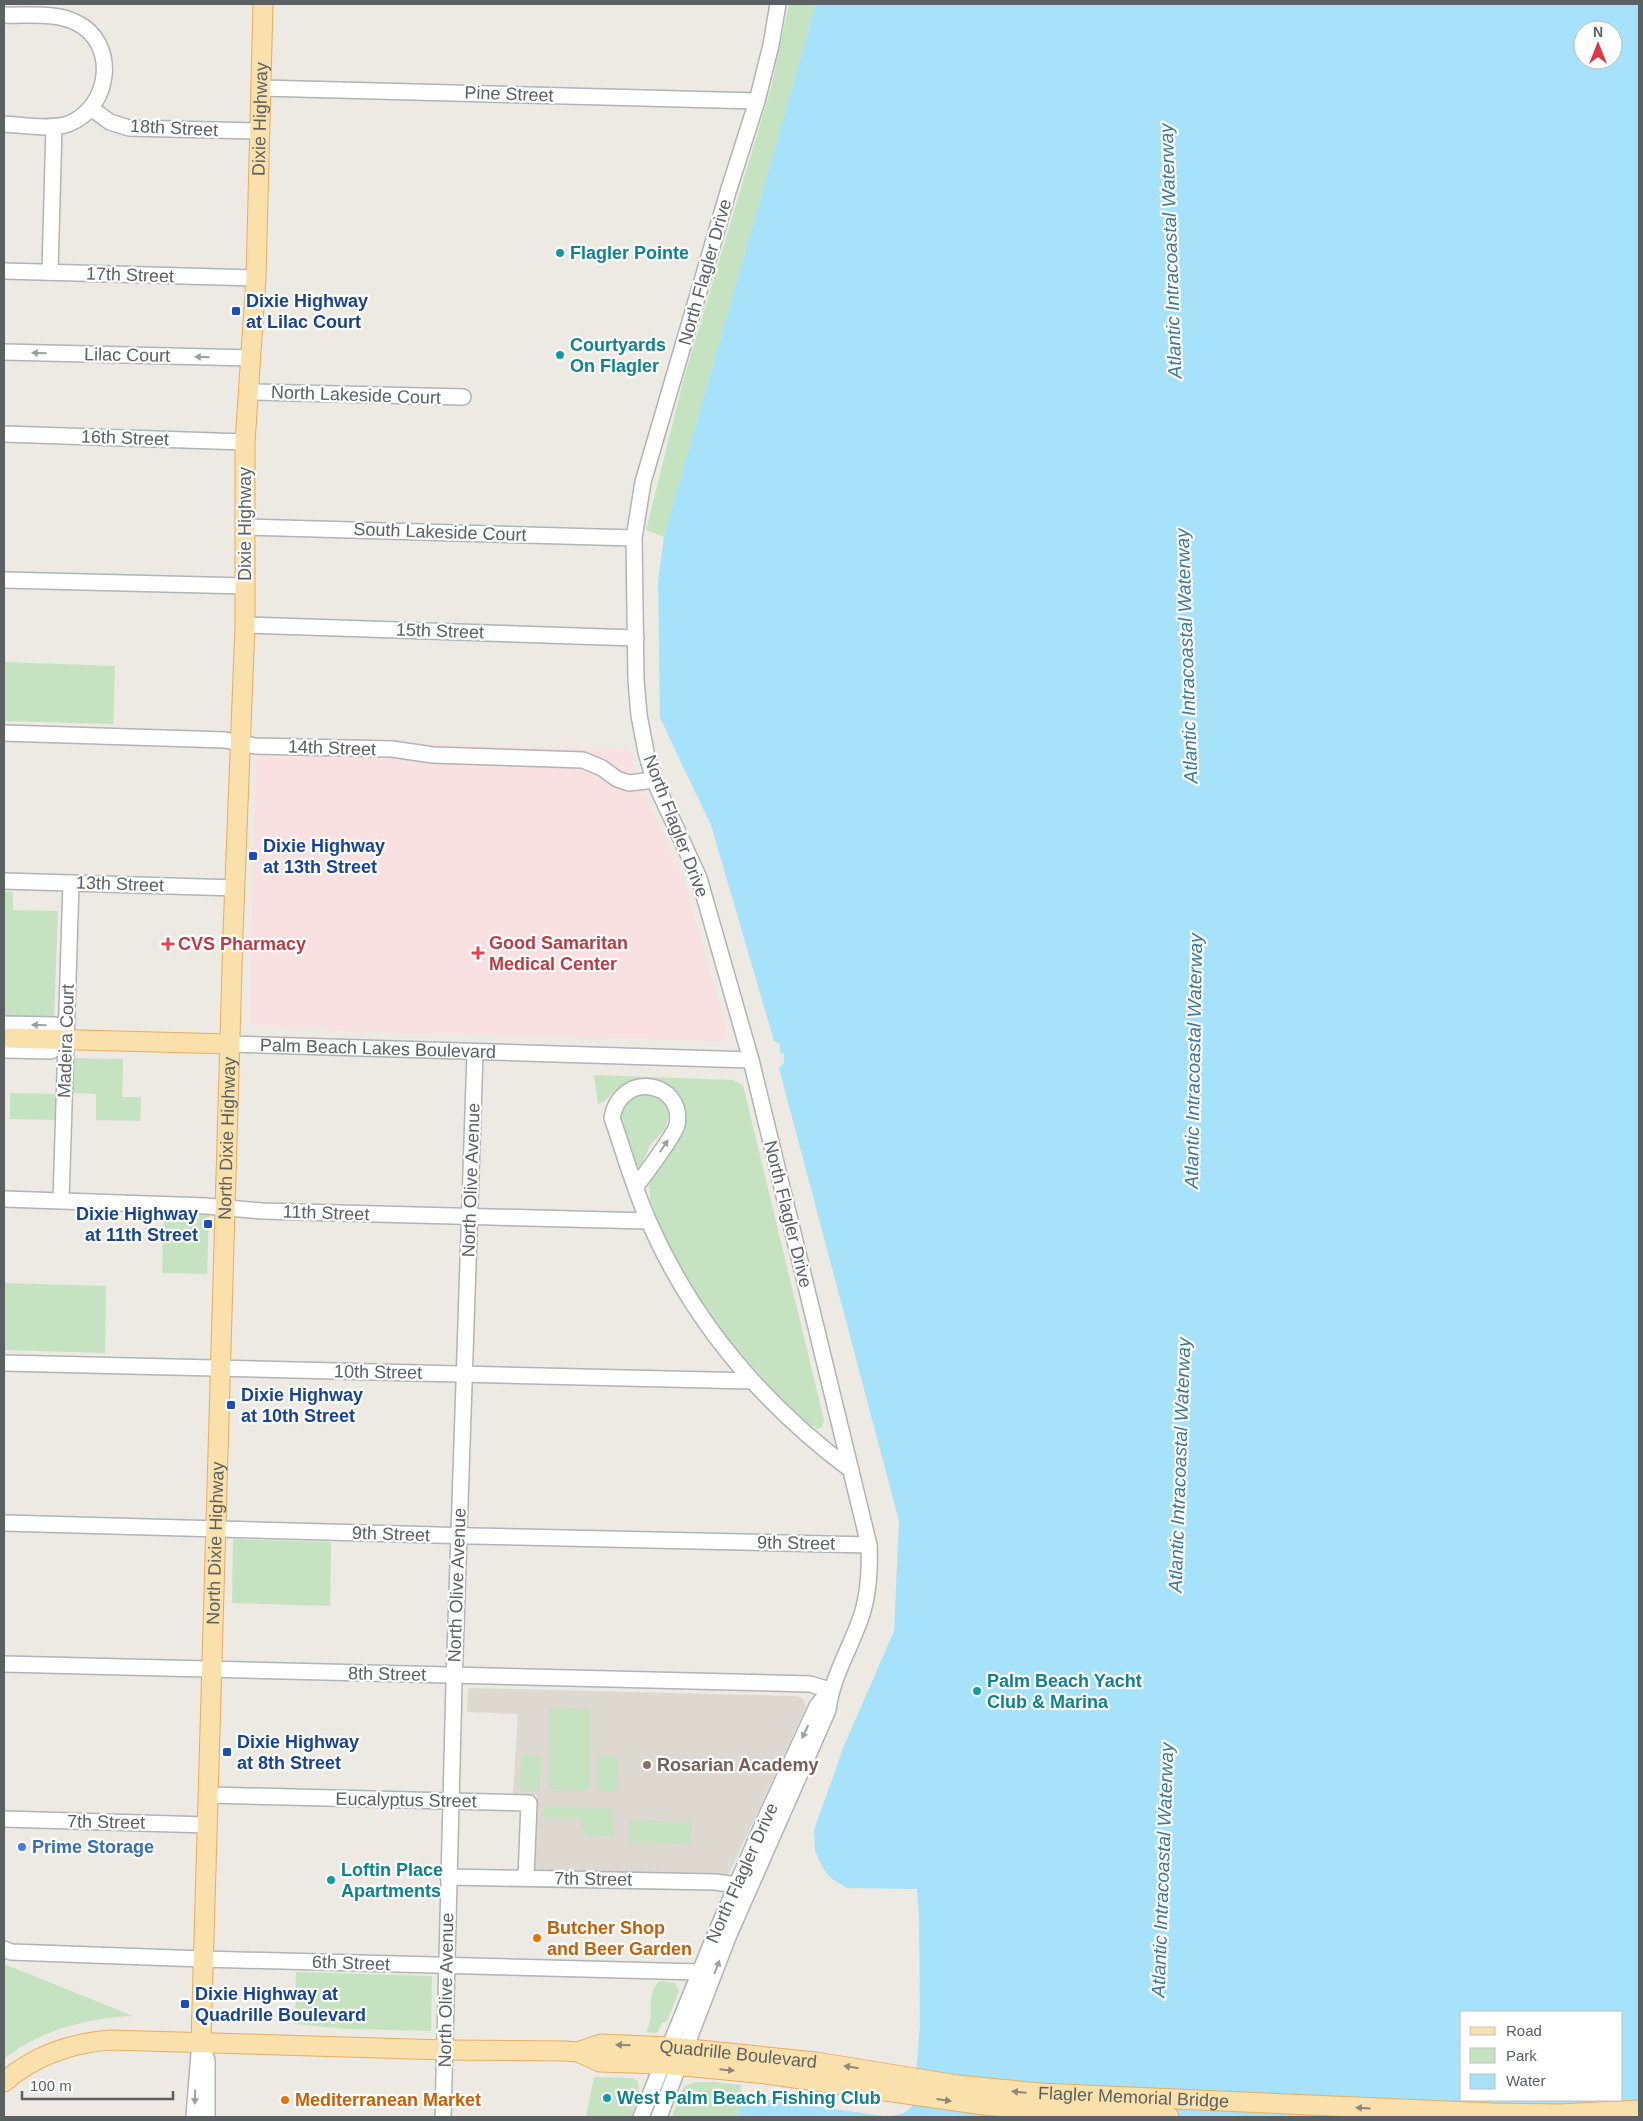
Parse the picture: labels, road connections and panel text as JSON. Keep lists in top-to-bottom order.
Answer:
{
  "streets": {
    "main road": [
      "Dixie Highway",
      "Palm Beach Lakes Boulevard",
      "North Dixie Highway",
      "Quadrille Boulevard",
      "Flagler Memorial Bridge"
    ],
    "street": [
      "Pine Street",
      "18th Street",
      "North Flagler Drive",
      "17th Street",
      "Lilac Court",
      "North Lakeside Court",
      "16th Street",
      "South Lakeside Court",
      "15th Street",
      "14th Street",
      "13th Street",
      "Madeira Court",
      "North Olive Avenue",
      "11th Street",
      "10th Street",
      "9th Street",
      "8th Street",
      "Eucalyptus Street",
      "7th Street",
      "6th Street"
    ]
  },
  "crossings": [
    ["Pine Street", "Dixie Highway"],
    ["Pine Street", "North Flagler Drive"],
    ["Dixie Highway", "18th Street"],
    ["Dixie Highway", "17th Street"],
    ["Dixie Highway", "Lilac Court"],
    ["Dixie Highway", "North Lakeside Court"],
    ["Dixie Highway", "16th Street"],
    ["Dixie Highway", "South Lakeside Court"],
    ["Dixie Highway", "15th Street"],
    ["Dixie Highway", "14th Street"],
    ["Dixie Highway", "13th Street"],
    ["Dixie Highway", "Palm Beach Lakes Boulevard"],
    ["Dixie Highway", "North Dixie Highway"],
    ["North Flagler Drive", "South Lakeside Court"],
    ["North Flagler Drive", "15th Street"],
    ["North Flagler Drive", "14th Street"],
    ["North Flagler Drive", "Palm Beach Lakes Boulevard"],
    ["North Flagler Drive", "9th Street"],
    ["North Flagler Drive", "8th Street"],
    ["North Flagler Drive", "7th Street"],
    ["North Flagler Drive", "6th Street"],
    ["North Flagler Drive", "Quadrille Boulevard"],
    ["13th Street", "Madeira Court"],
    ["Madeira Court", "Palm Beach Lakes Boulevard"],
    ["Madeira Court", "11th Street"],
    ["Palm Beach Lakes Boulevard", "North Dixie Highway"],
    ["Palm Beach Lakes Boulevard", "North Olive Avenue"],
    ["North Dixie Highway", "11th Street"],
    ["North Dixie Highway", "10th Street"],
    ["North Dixie Highway", "9th Street"],
    ["North Dixie Highway", "8th Street"],
    ["North Dixie Highway", "Eucalyptus Street"],
    ["North Dixie Highway", "7th Street"],
    ["North Dixie Highway", "6th Street"],
    ["North Olive Avenue", "11th Street"],
    ["North Olive Avenue", "10th Street"],
    ["North Olive Avenue", "9th Street"],
    ["North Olive Avenue", "8th Street"],
    ["North Olive Avenue", "Eucalyptus Street"],
    ["North Olive Avenue", "7th Street"],
    ["North Olive Avenue", "6th Street"],
    ["North Olive Avenue", "Quadrille Boulevard"],
    ["Eucalyptus Street", "7th Street"],
    ["Quadrille Boulevard", "Flagler Memorial Bridge"]
  ],
  "one_way": ["Lilac Court"],
  "water": ["Atlantic Intracoastal Waterway"],
  "places": {
    "other": [
      "Flagler Pointe",
      "Courtyards On Flagler",
      "Palm Beach Yacht Club & Marina",
      "Rosarian Academy",
      "Prime Storage",
      "Loftin Place Apartments",
      "Butcher Shop and Beer Garden",
      "West Palm Beach Fishing Club",
      "Mediterranean Market"
    ],
    "transit": [
      "Dixie Highway at Lilac Court",
      "Dixie Highway at 13th Street",
      "Dixie Highway at 11th Street",
      "Dixie Highway at 10th Street",
      "Dixie Highway at 8th Street",
      "Dixie Highway at Quadrille Boulevard"
    ],
    "health": ["CVS Pharmacy", "Good Samaritan Medical Center"]
  },
  "legend": ["Road", "Park", "Water"],
  "scale_bar": "100 m",
  "north": "top"
}
